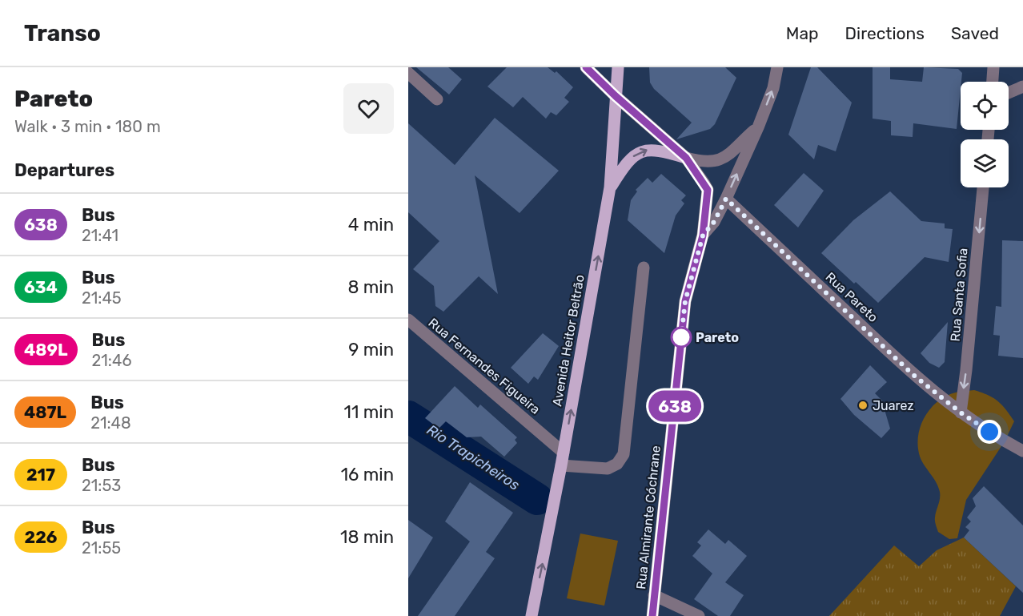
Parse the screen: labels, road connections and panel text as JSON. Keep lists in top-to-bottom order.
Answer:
{
  "streets": {
    "main road": ["Avenida Heitor Beltrão"],
    "street": [
      "Rua Santa Sofia",
      "Rua Pareto",
      "Rua Fernandes Figueira",
      "Rua Almirante Cóchrane"
    ]
  },
  "crossings": [
    ["Rua Santa Sofia", "Rua Pareto"],
    ["Rua Pareto", "Rua Almirante Cóchrane"],
    ["Avenida Heitor Beltrão", "Rua Fernandes Figueira"]
  ],
  "one_way": ["Rua Santa Sofia", "Avenida Heitor Beltrão"],
  "water": ["Rio Trapicheiros"],
  "places": ["Pareto", "Juarez"],
  "lines": ["bus line 638"],
  "page": {
    "header": "Transo",
    "nav": ["Map", "Directions", "Saved"],
    "heading": [
      ["Pareto", "Walk · 3 min · 180 m"],
      "Departures"
    ],
    "on_map": "638",
    "list": [
      {
        "mark": "638",
        "name": "Bus",
        "note": "21:41",
        "value": "4 min"
      },
      {
        "mark": "634",
        "name": "Bus",
        "note": "21:45",
        "value": "8 min"
      },
      {
        "mark": "489L",
        "name": "Bus",
        "note": "21:46",
        "value": "9 min"
      },
      {
        "mark": "487L",
        "name": "Bus",
        "note": "21:48",
        "value": "11 min"
      },
      {
        "mark": "217",
        "name": "Bus",
        "note": "21:53",
        "value": "16 min"
      },
      {
        "mark": "226",
        "name": "Bus",
        "note": "21:55",
        "value": "18 min"
      }
    ]
  }
}
